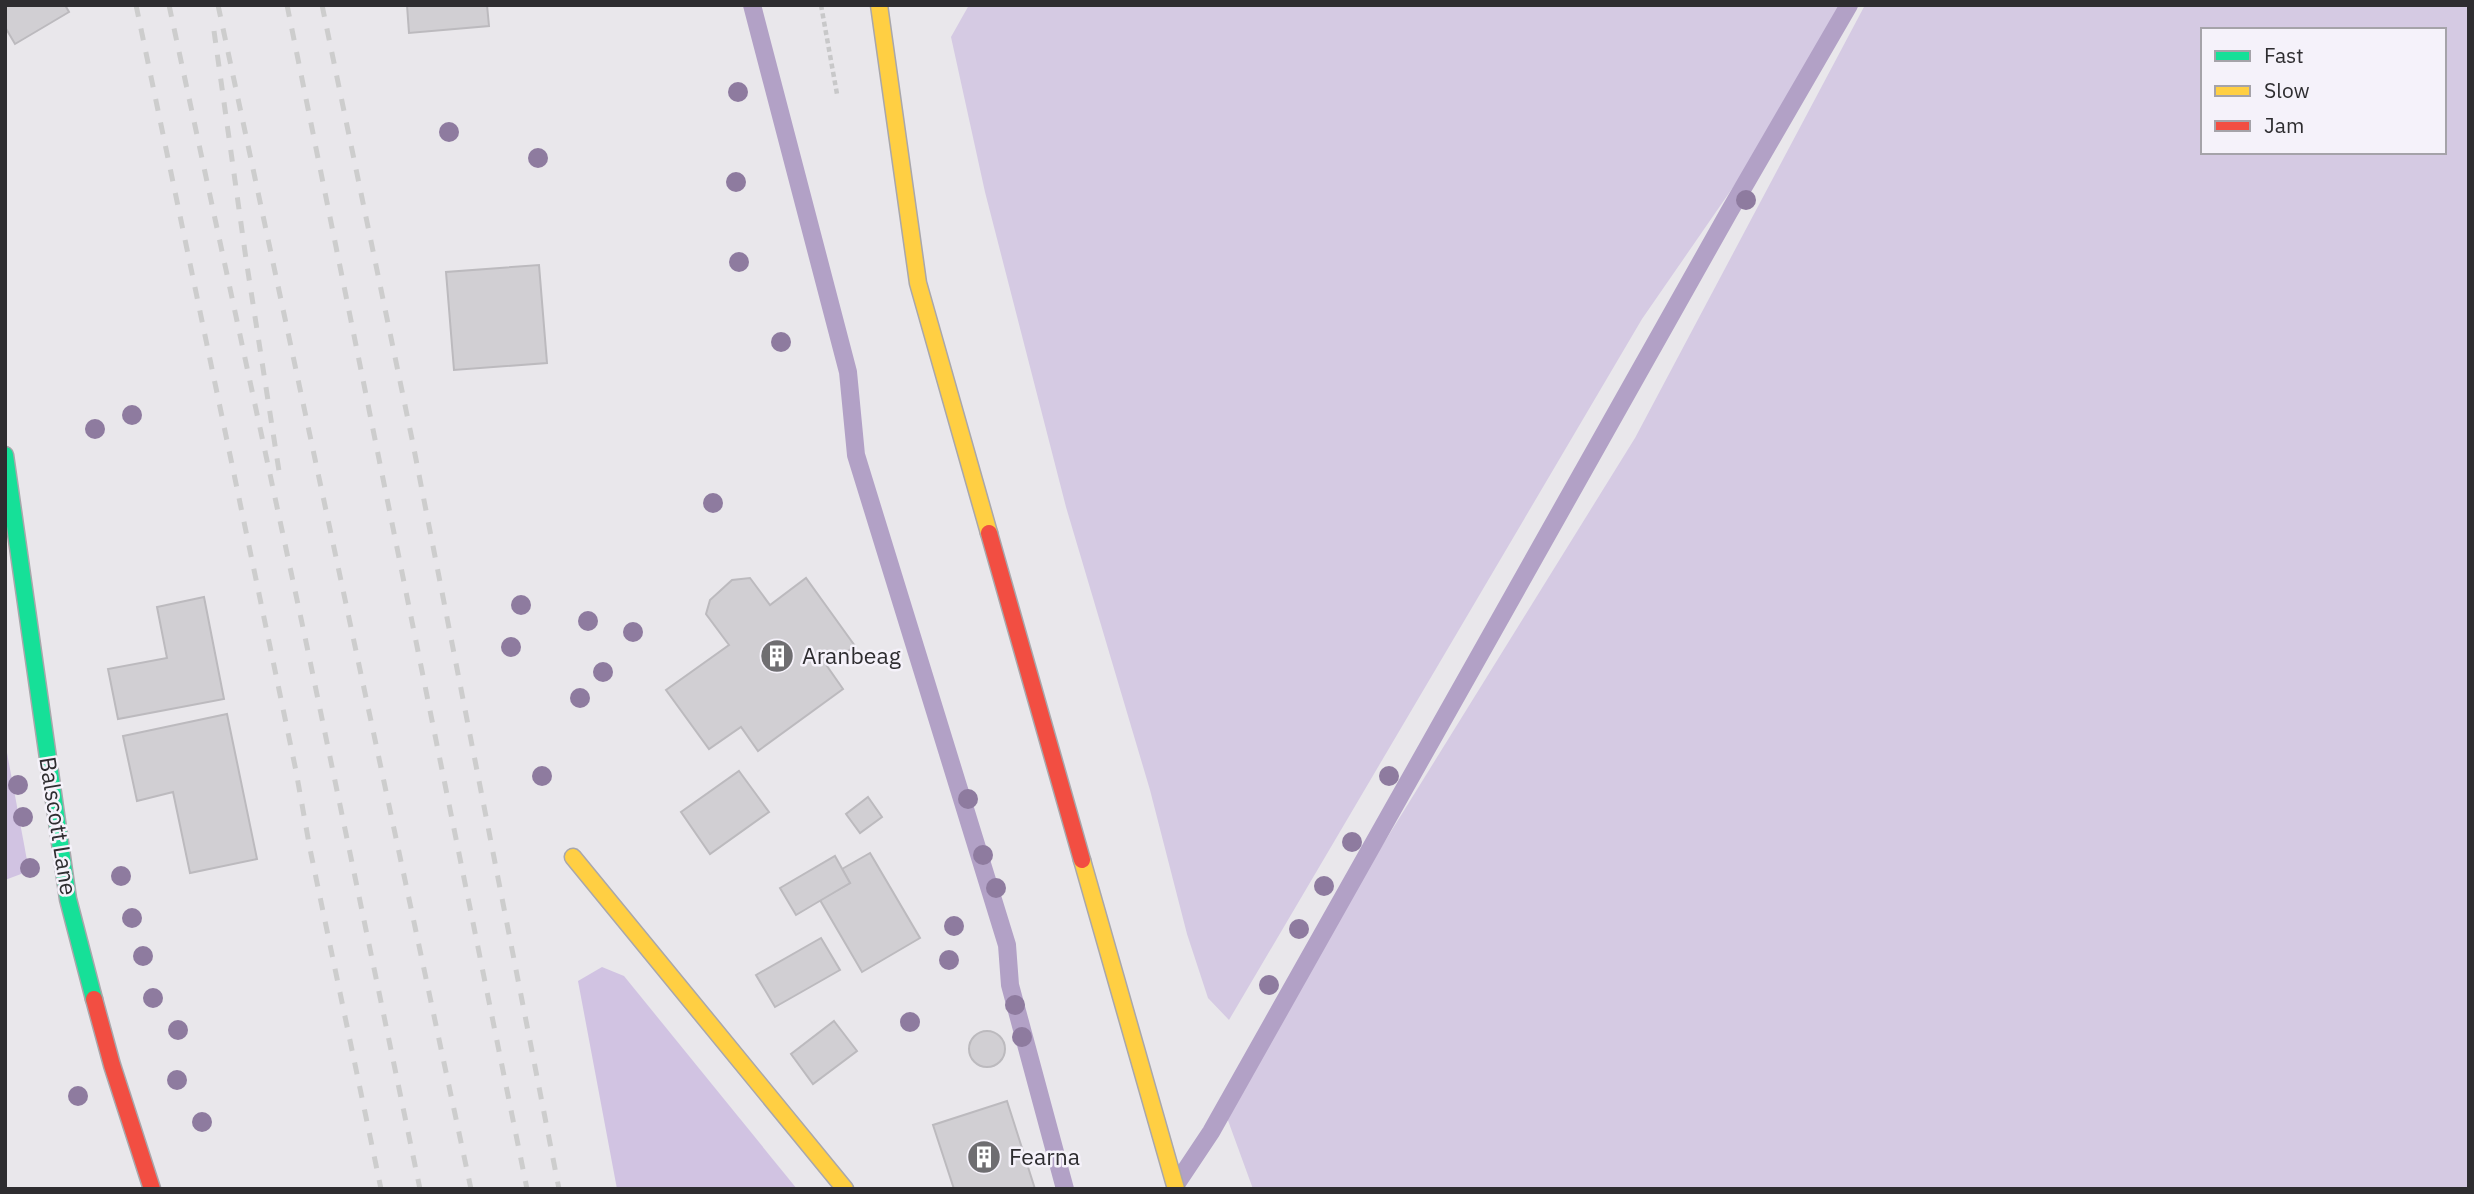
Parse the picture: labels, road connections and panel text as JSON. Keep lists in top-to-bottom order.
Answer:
{
  "streets": {
    "street": ["Balscott Lane"]
  },
  "places": {
    "building": ["Aranbeag", "Fearna"]
  },
  "legend": ["Fast", "Slow", "Jam"]
}
